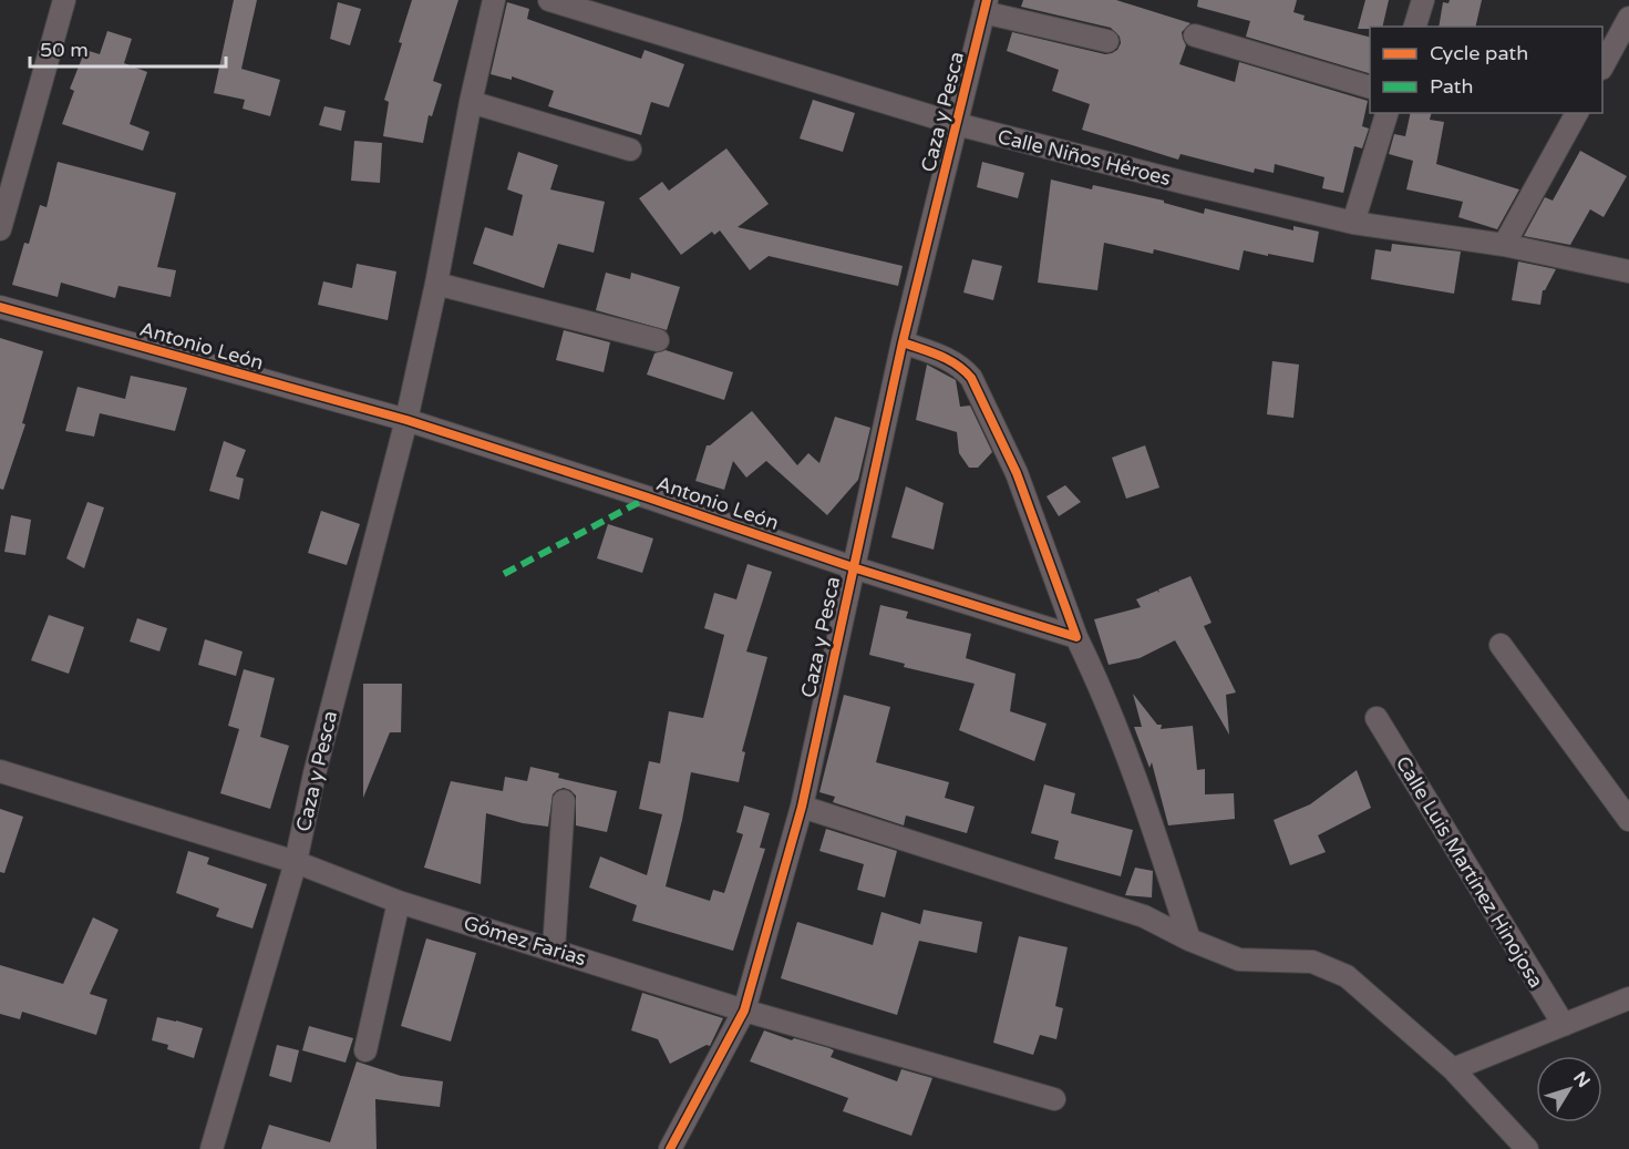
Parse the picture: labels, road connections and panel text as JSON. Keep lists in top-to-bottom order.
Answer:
{
  "streets": {
    "street": [
      "Caza y Pesca",
      "Calle Niños Héroes",
      "Antonio León",
      "Calle Luis Martínez Hinojosa",
      "Gómez Farias"
    ]
  },
  "crossings": [
    ["Caza y Pesca", "Calle Niños Héroes"],
    ["Caza y Pesca", "Antonio León"],
    ["Caza y Pesca", "Gómez Farias"]
  ],
  "legend": ["Cycle path", "Path"],
  "scale_bar": "50 m",
  "north": "top right"
}
